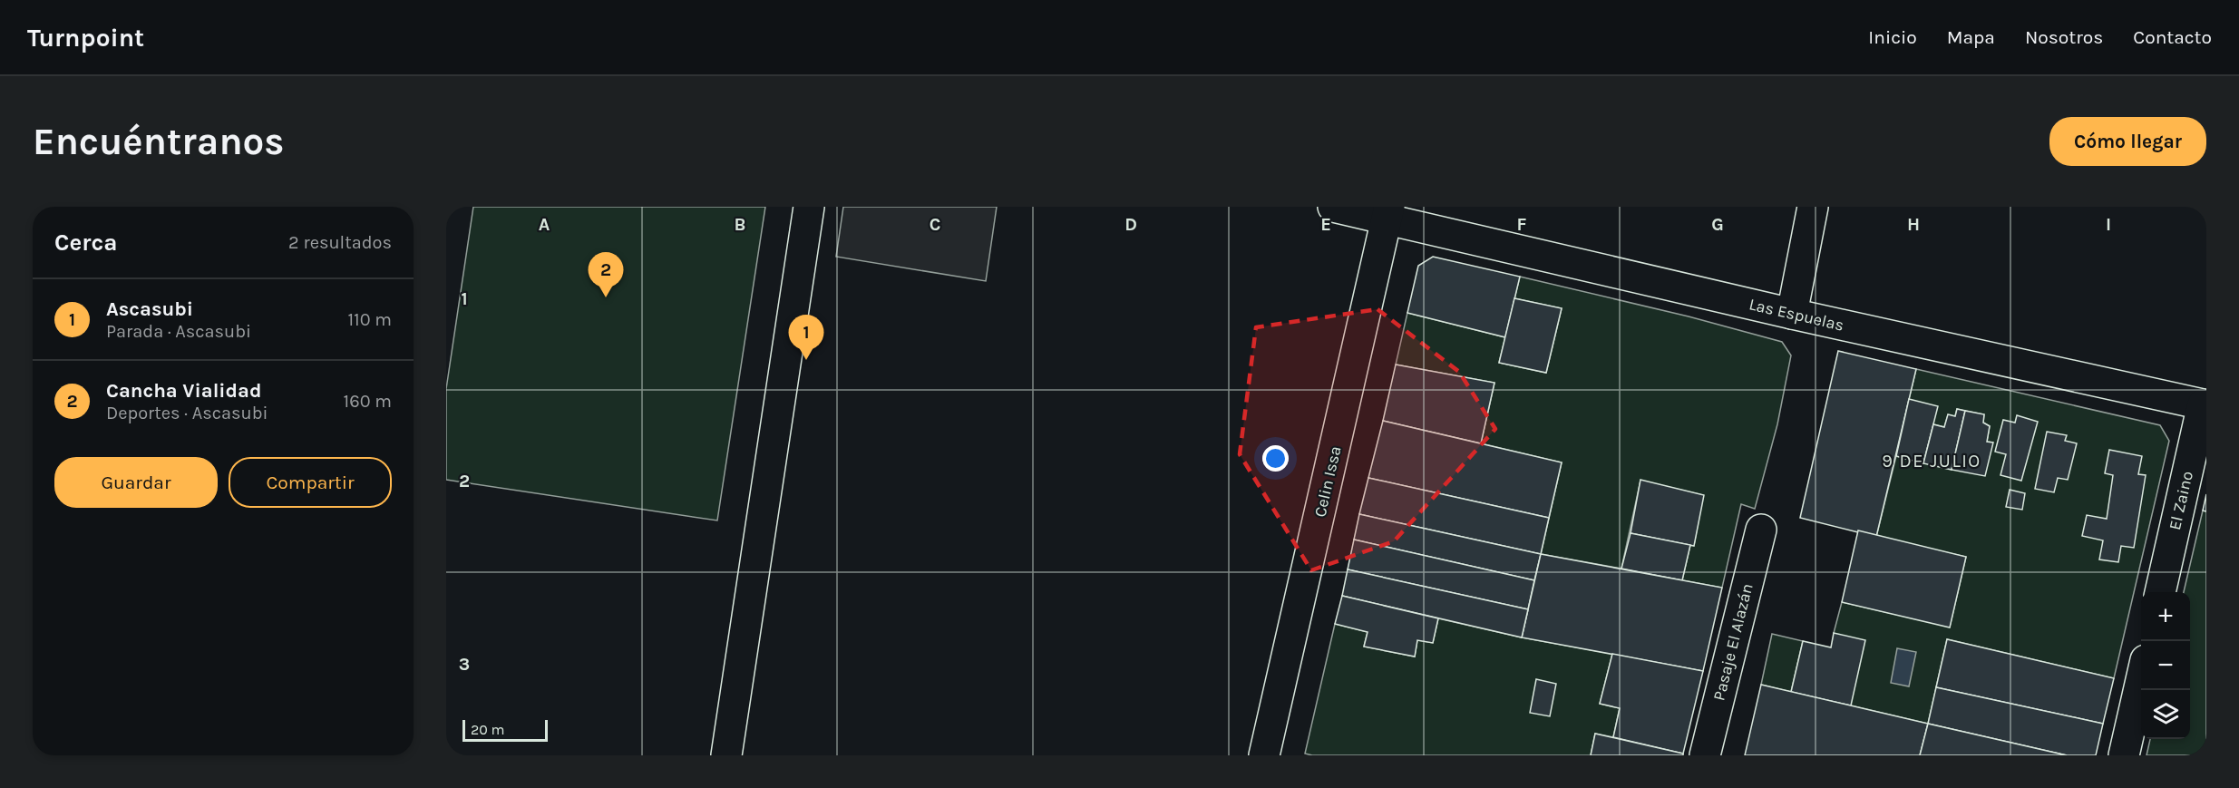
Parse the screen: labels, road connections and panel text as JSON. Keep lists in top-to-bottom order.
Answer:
{
  "streets": {
    "street": [
      "Las Espuelas",
      "Celin Issa",
      "El Zaino",
      "Pasaje El Alazán"
    ]
  },
  "crossings": [
    ["Las Espuelas", "Celin Issa"],
    ["Las Espuelas", "El Zaino"]
  ],
  "districts": ["9 DE JULIO"],
  "scale_bar": "20 m",
  "page": {
    "header": "Turnpoint",
    "nav": [
      "Inicio",
      "Mapa",
      "Nosotros",
      "Contacto"
    ],
    "buttons": [
      "Cómo llegar",
      ["Guardar", "Compartir"]
    ],
    "title": "Encuéntranos",
    "heading": ["Cerca", "2 resultados"],
    "pins": ["2", "1"],
    "list": [
      {
        "mark": "1",
        "name": "Ascasubi",
        "note": "Parada · Ascasubi",
        "value": "110 m"
      },
      {
        "mark": "2",
        "name": "Cancha Vialidad",
        "note": "Deportes · Ascasubi",
        "value": "160 m"
      }
    ],
    "map_buttons": ["+", "−"],
    "scale": "20 m"
  },
  "grid": {
    "columns": [
      "A",
      "B",
      "C",
      "D",
      "E",
      "F",
      "G",
      "H",
      "I"
    ],
    "rows": ["1", "2", "3"]
  }
}
